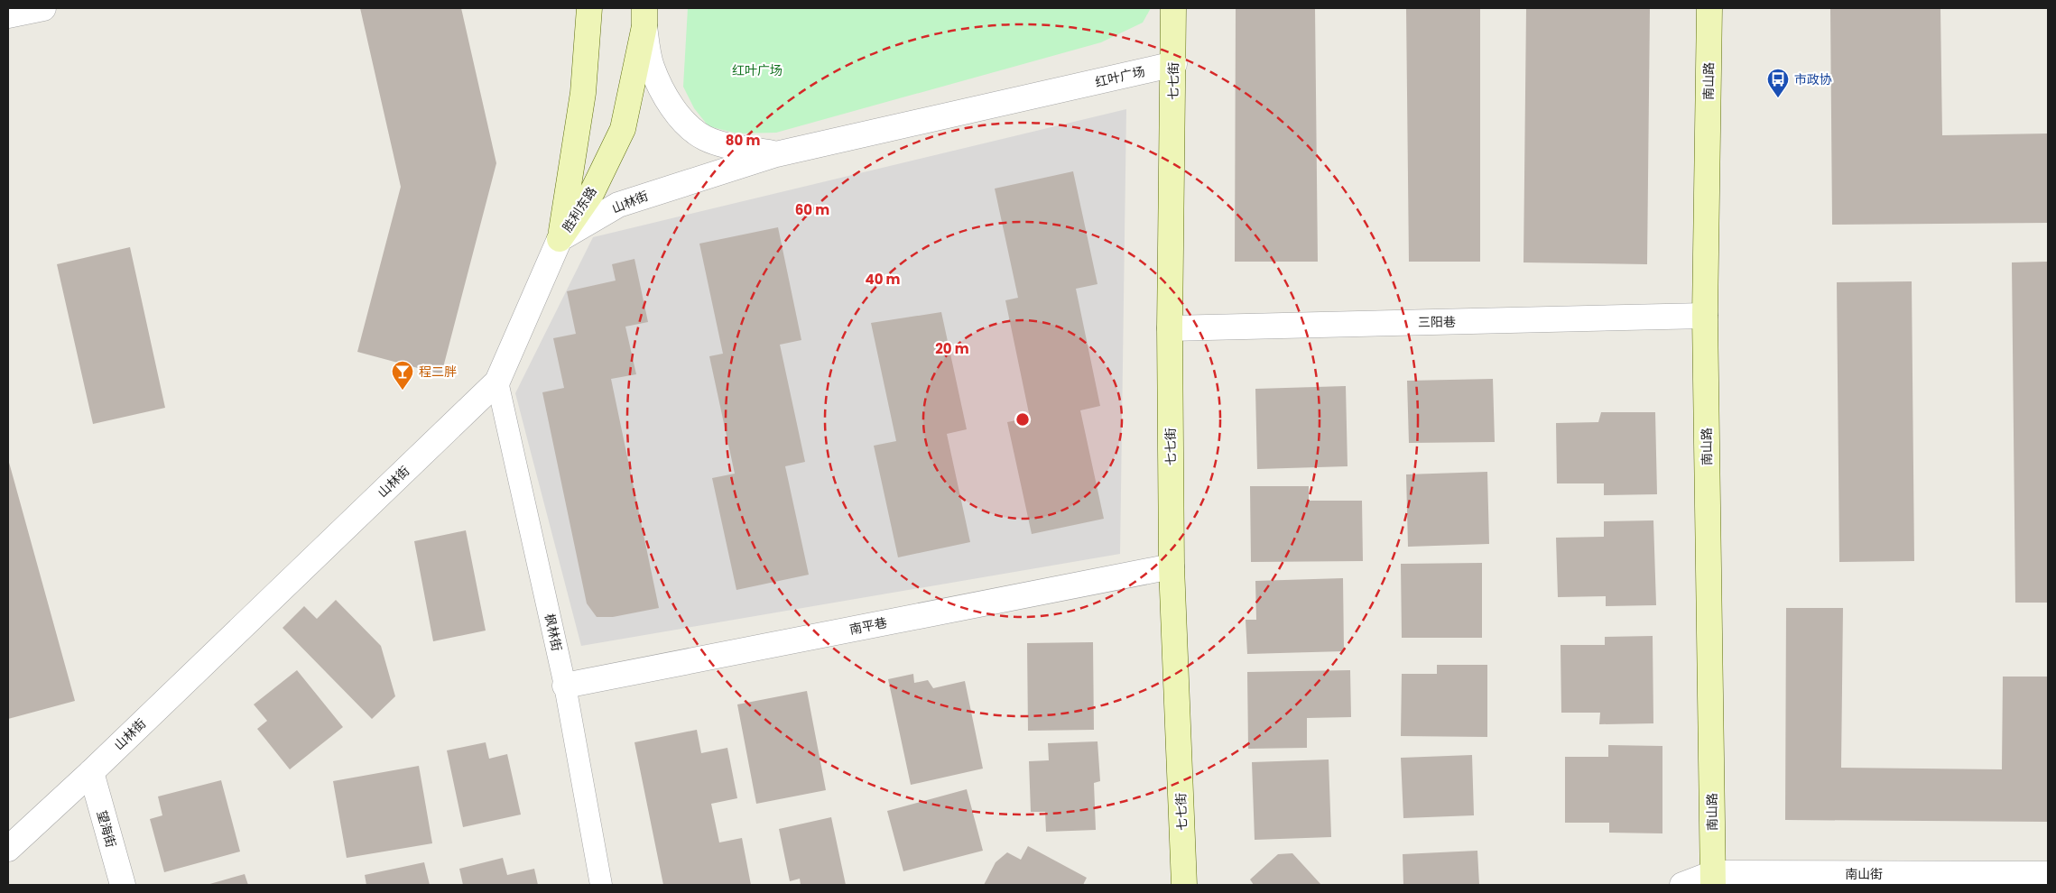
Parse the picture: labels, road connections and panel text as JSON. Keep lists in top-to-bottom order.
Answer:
{
  "streets": {
    "main road": ["七七街", "南山路", "胜利东路"],
    "street": [
      "红叶广场",
      "山林街",
      "三阳巷",
      "南平巷",
      "枫林街",
      "望海街",
      "南山街"
    ]
  },
  "crossings": [
    ["红叶广场", "七七街"],
    ["红叶广场", "山林街"],
    ["七七街", "三阳巷"],
    ["七七街", "南平巷"],
    ["南山路", "三阳巷"],
    ["南山路", "南山街"],
    ["山林街", "胜利东路"],
    ["山林街", "枫林街"],
    ["山林街", "望海街"],
    ["南平巷", "枫林街"]
  ],
  "parks": ["红叶广场"],
  "places": {
    "bus stop": ["市政协"],
    "bar": ["程二胖"]
  },
  "rings": [
    "80 m",
    "60 m",
    "40 m",
    "20 m"
  ]
}
